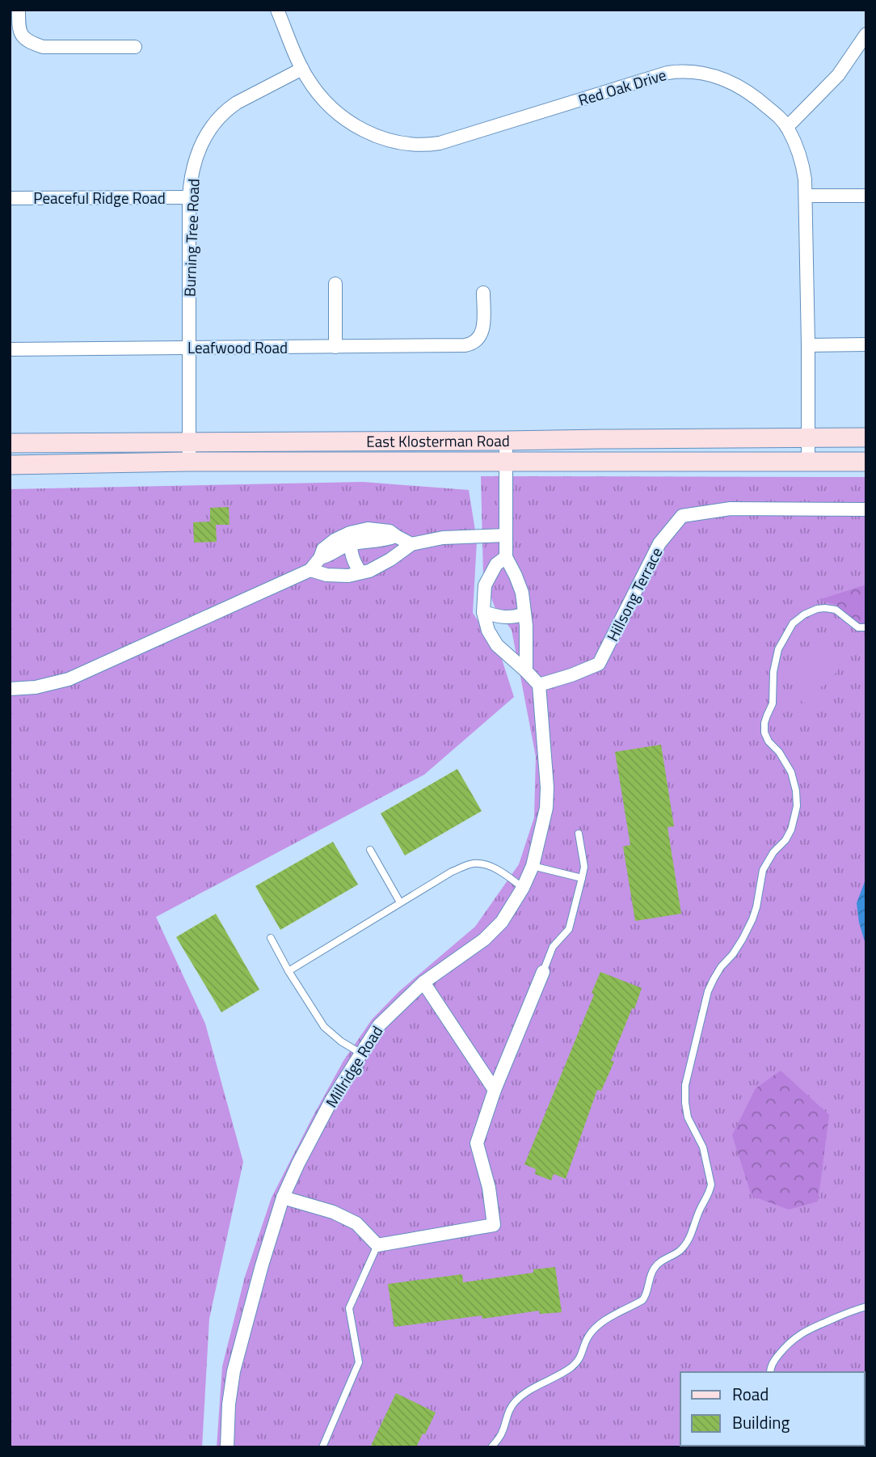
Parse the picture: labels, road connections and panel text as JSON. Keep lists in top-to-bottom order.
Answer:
{
  "streets": {
    "main road": ["East Klosterman Road"],
    "street": [
      "Red Oak Drive",
      "Peaceful Ridge Road",
      "Burning Tree Road",
      "Leafwood Road",
      "Hillsong Terrace",
      "Millridge Road"
    ]
  },
  "crossings": [
    ["Red Oak Drive", "Burning Tree Road"],
    ["Red Oak Drive", "East Klosterman Road"],
    ["Peaceful Ridge Road", "Burning Tree Road"],
    ["Burning Tree Road", "Leafwood Road"],
    ["Burning Tree Road", "East Klosterman Road"],
    ["Hillsong Terrace", "Millridge Road"]
  ],
  "legend": ["Road", "Building"]
}
